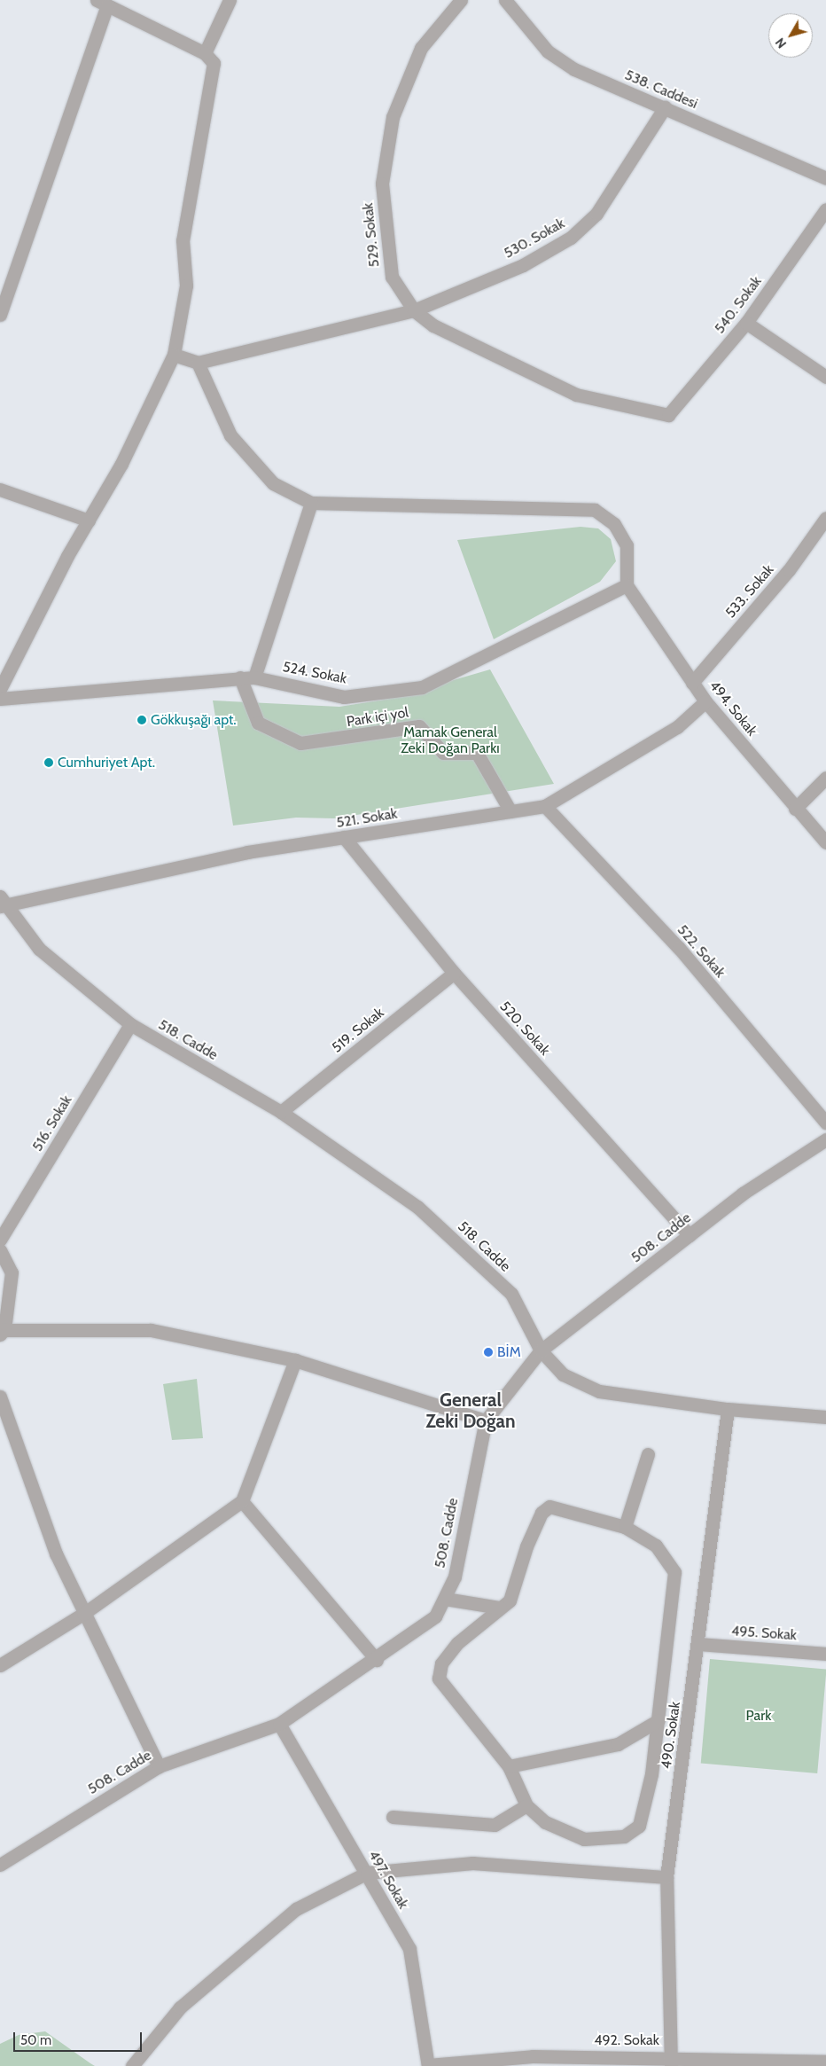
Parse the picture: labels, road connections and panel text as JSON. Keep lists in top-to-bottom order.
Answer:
{
  "streets": {
    "street": [
      "538. Caddesi",
      "529. Sokak",
      "530. Sokak",
      "540. Sokak",
      "533. Sokak",
      "524. Sokak",
      "494. Sokak",
      "Park içi yol",
      "521. Sokak",
      "522. Sokak",
      "520. Sokak",
      "519. Sokak",
      "518. Cadde",
      "516. Sokak",
      "508. Cadde",
      "495. Sokak",
      "490. Sokak",
      "497. Sokak",
      "492. Sokak"
    ]
  },
  "crossings": [
    ["538. Caddesi", "530. Sokak"],
    ["529. Sokak", "530. Sokak"],
    ["529. Sokak", "540. Sokak"],
    ["533. Sokak", "494. Sokak"],
    ["524. Sokak", "494. Sokak"],
    ["524. Sokak", "Park içi yol"],
    ["494. Sokak", "521. Sokak"],
    ["Park içi yol", "521. Sokak"],
    ["521. Sokak", "522. Sokak"],
    ["521. Sokak", "520. Sokak"],
    ["521. Sokak", "518. Cadde"],
    ["520. Sokak", "519. Sokak"],
    ["520. Sokak", "508. Cadde"],
    ["519. Sokak", "518. Cadde"],
    ["518. Cadde", "516. Sokak"],
    ["518. Cadde", "508. Cadde"],
    ["518. Cadde", "490. Sokak"],
    ["508. Cadde", "497. Sokak"],
    ["495. Sokak", "490. Sokak"],
    ["490. Sokak", "492. Sokak"],
    ["497. Sokak", "492. Sokak"]
  ],
  "districts": ["General Zeki Doğan"],
  "parks": ["Mamak General Zeki Doğan Parkı", "Park"],
  "places": ["Gökkuşağı apt.", "Cumhuriyet Apt.", "BİM"],
  "scale_bar": "50 m",
  "north": "bottom left"
}
